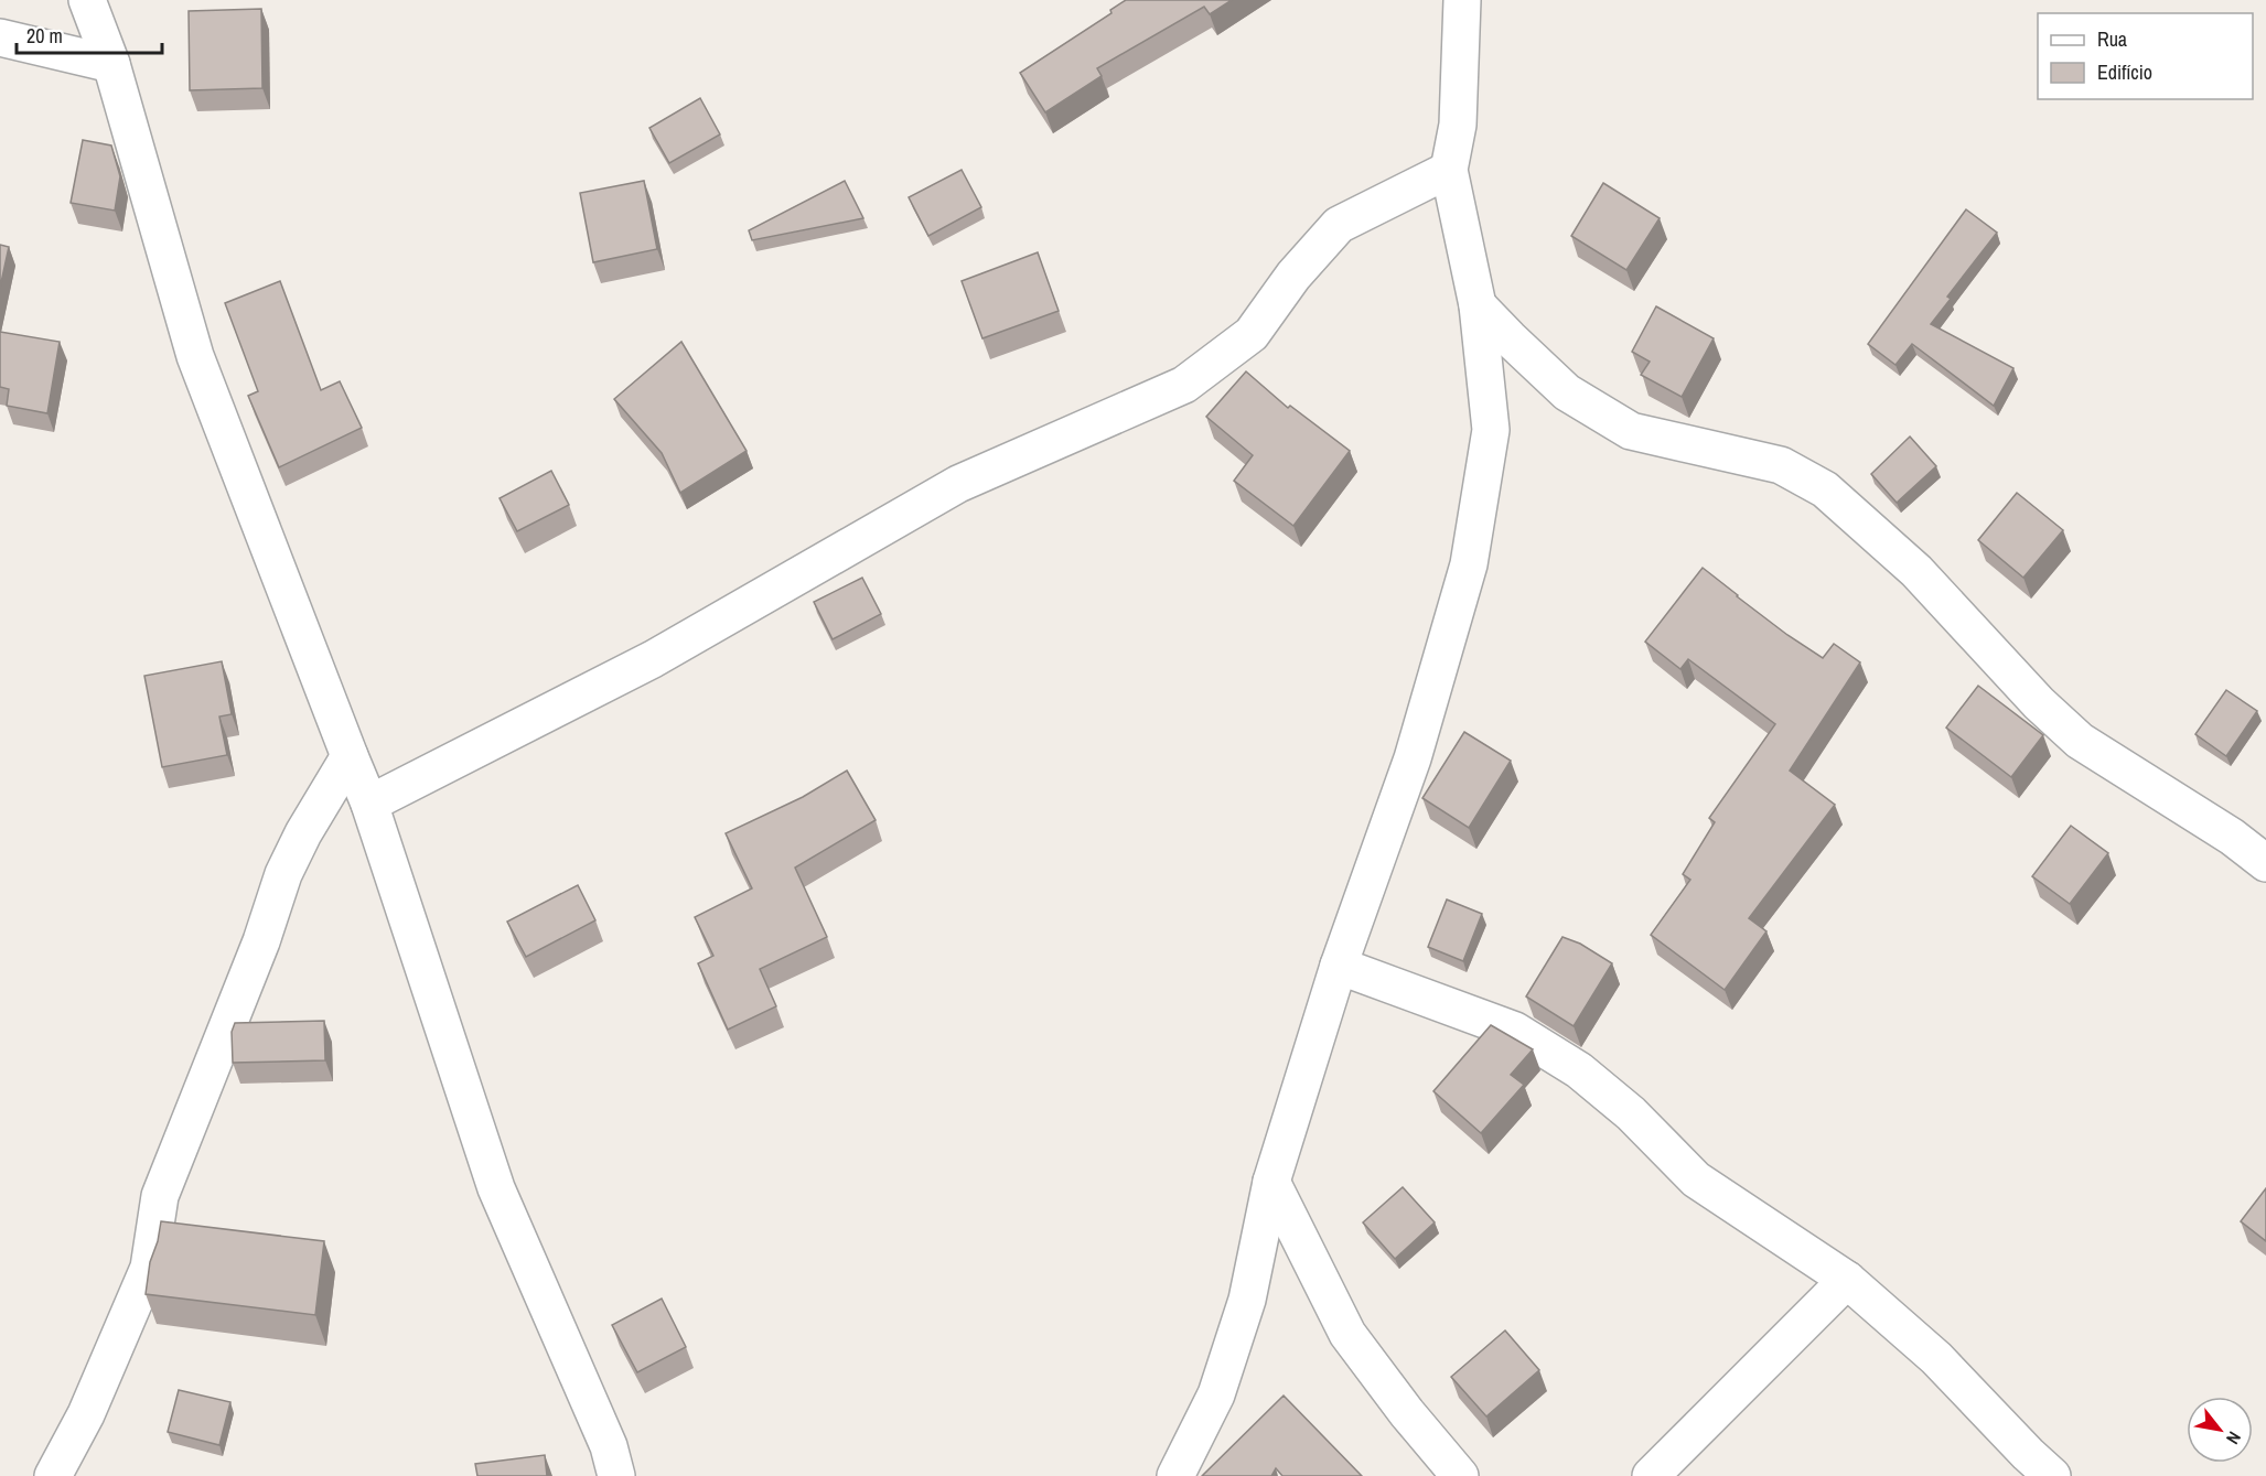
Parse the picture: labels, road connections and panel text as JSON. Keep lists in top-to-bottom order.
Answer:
{
  "legend": ["Rua", "Edifício"],
  "scale_bar": "20 m",
  "north": "bottom right"
}
